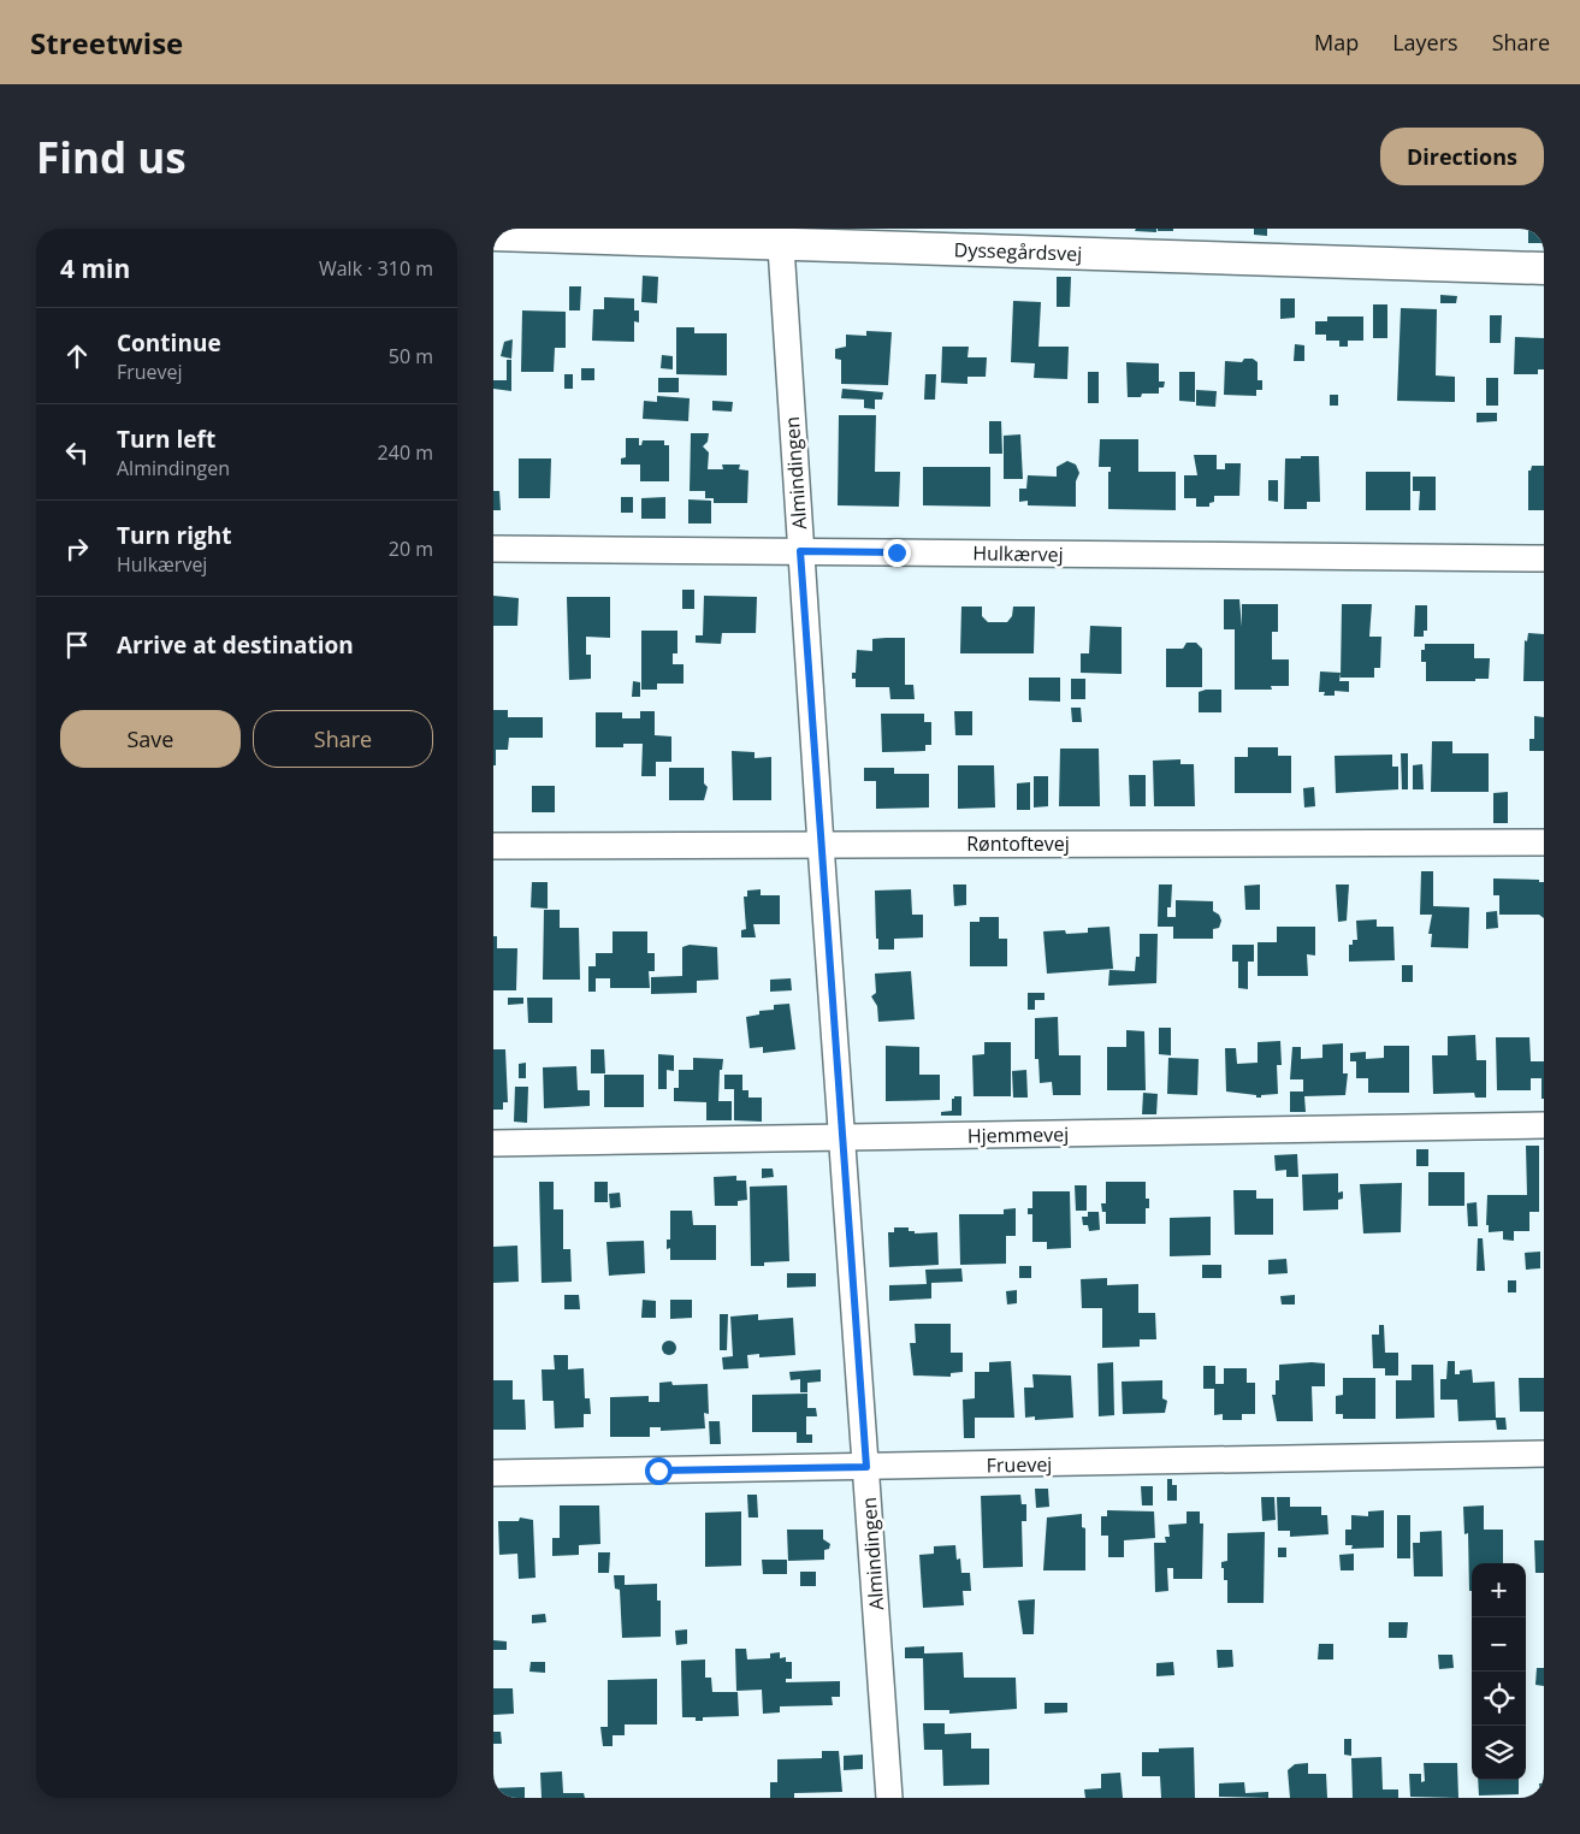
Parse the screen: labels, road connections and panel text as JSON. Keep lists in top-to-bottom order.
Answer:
{
  "streets": {
    "street": [
      "Dyssegårdsvej",
      "Almindingen",
      "Hulkærvej",
      "Røntoftevej",
      "Hjemmevej",
      "Fruevej"
    ]
  },
  "crossings": [
    ["Dyssegårdsvej", "Almindingen"],
    ["Almindingen", "Hulkærvej"],
    ["Almindingen", "Røntoftevej"],
    ["Almindingen", "Hjemmevej"],
    ["Almindingen", "Fruevej"]
  ],
  "page": {
    "header": "Streetwise",
    "nav": ["Map", "Layers", "Share"],
    "buttons": [
      "Directions",
      ["Save", "Share"]
    ],
    "title": "Find us",
    "heading": ["4 min", "Walk · 310 m"],
    "list": [
      ["Continue", "Fruevej", "50 m"],
      ["Turn left", "Almindingen", "240 m"],
      ["Turn right", "Hulkærvej", "20 m"],
      "Arrive at destination"
    ],
    "map_buttons": ["+", "−"]
  }
}
